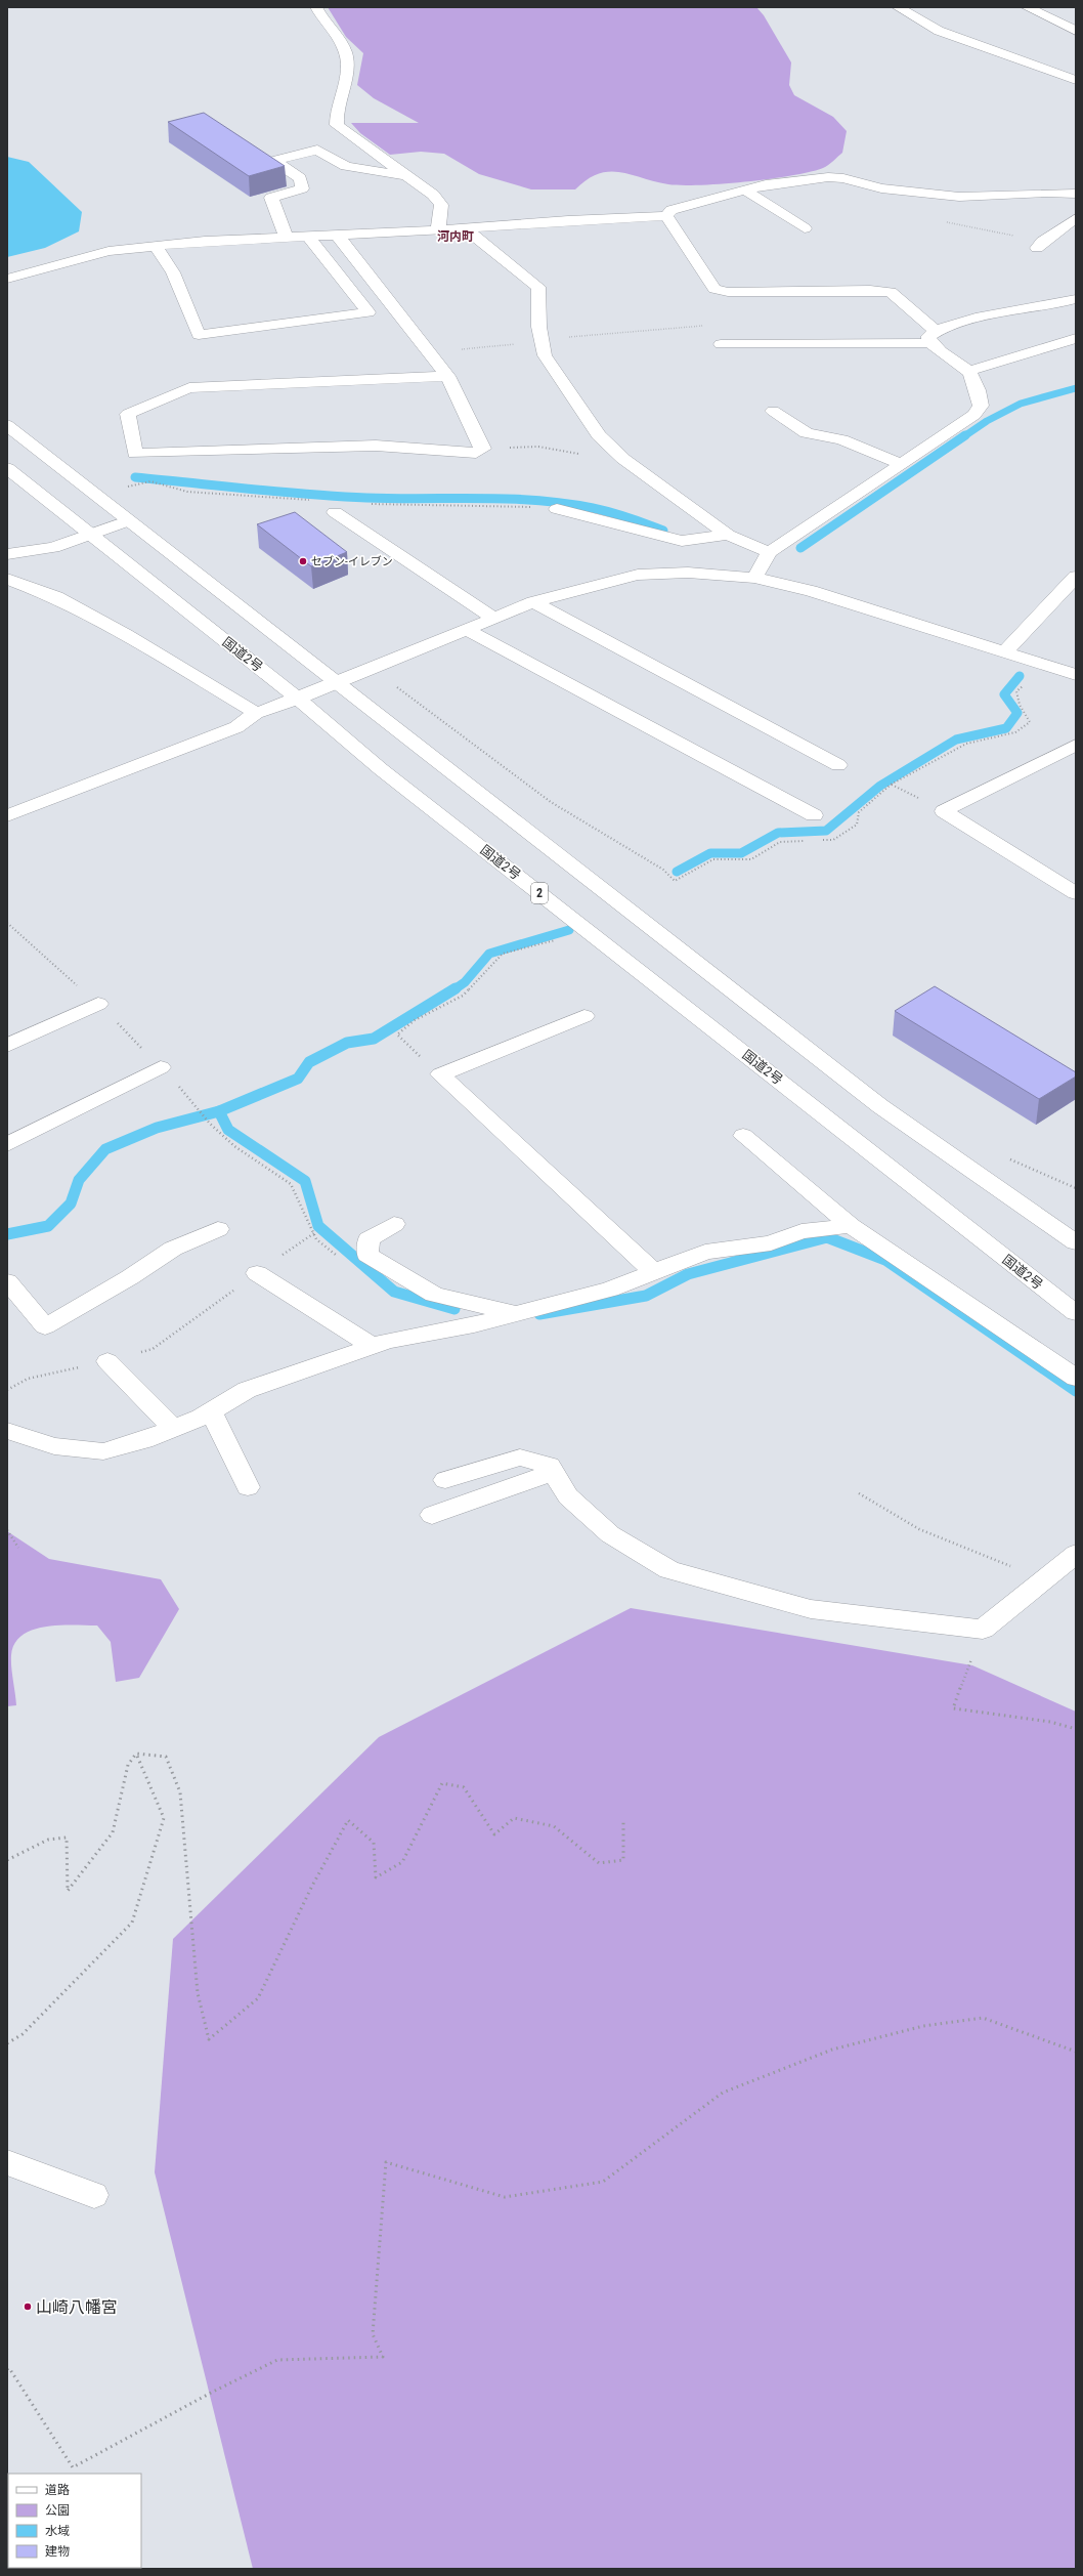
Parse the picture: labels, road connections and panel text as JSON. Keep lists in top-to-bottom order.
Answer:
{
  "streets": {
    "main road": ["国道2号", "2"]
  },
  "districts": ["河内町"],
  "places": ["セブン-イレブン", "山崎八幡宮"],
  "legend": [
    "道路",
    "公園",
    "水域",
    "建物"
  ]
}
